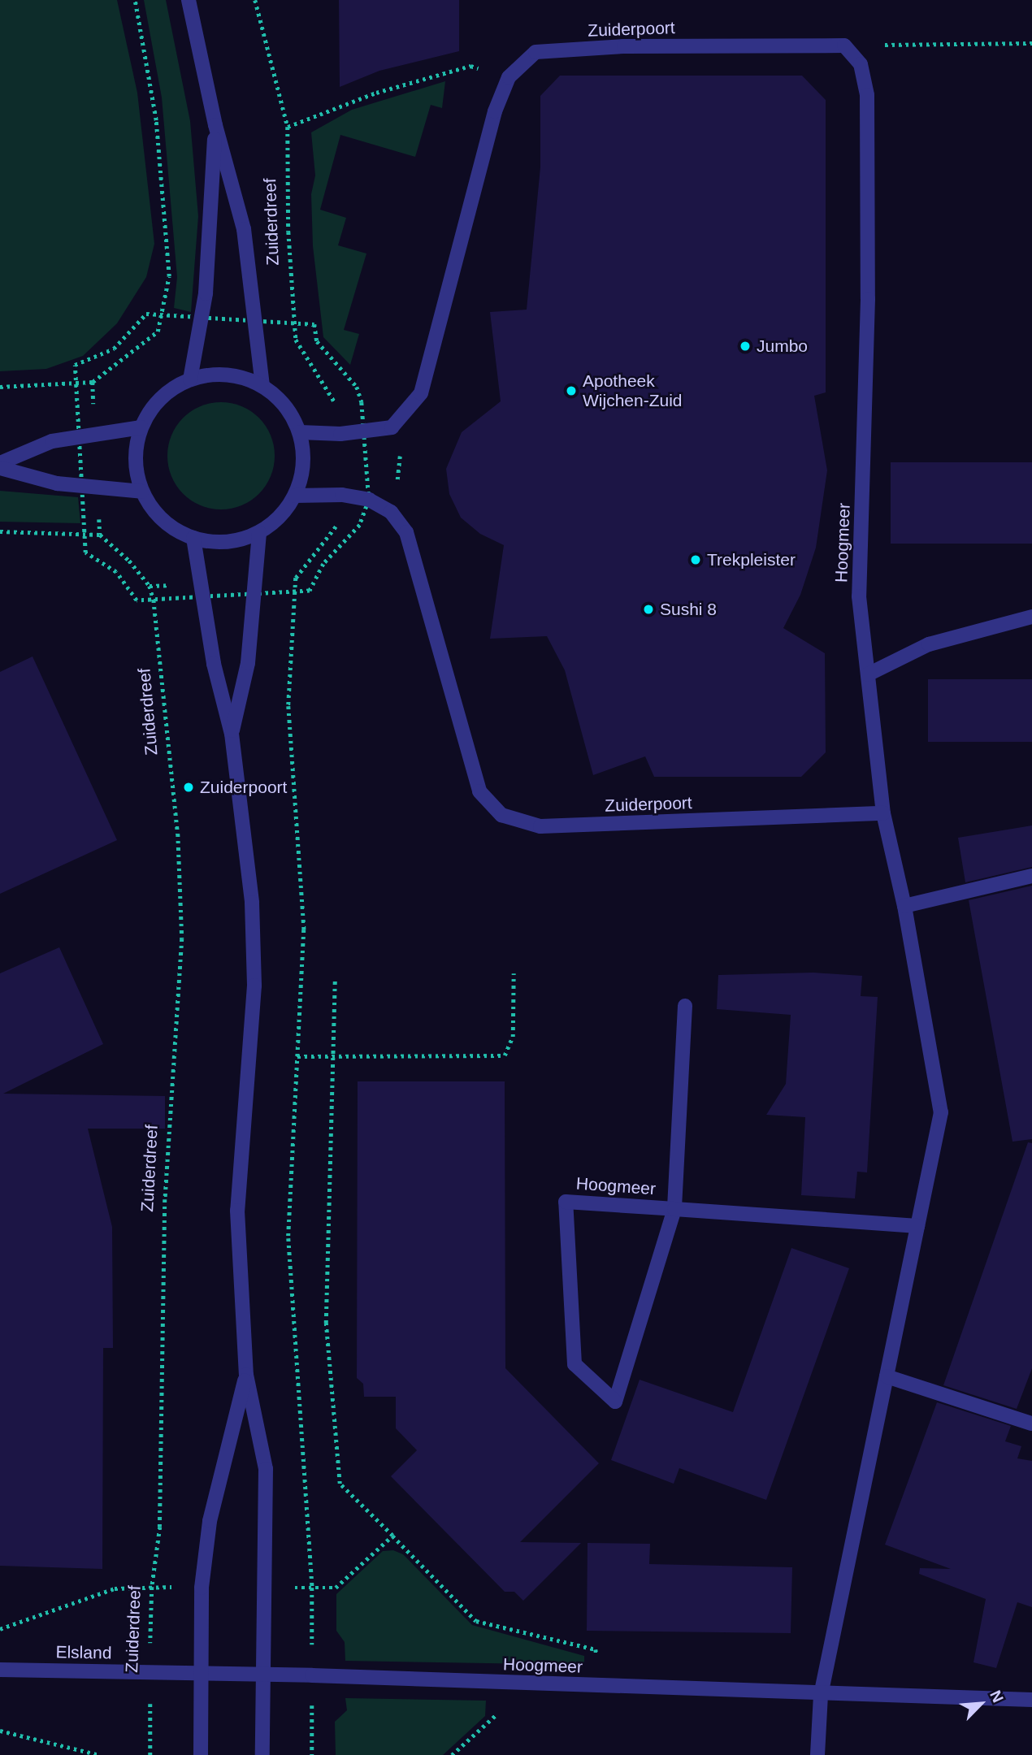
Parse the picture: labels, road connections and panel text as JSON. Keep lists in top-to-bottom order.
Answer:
{
  "streets": {
    "street": [
      "Zuiderpoort",
      "Zuiderdreef",
      "Hoogmeer",
      "Elsland"
    ]
  },
  "crossings": [
    ["Zuiderpoort", "Zuiderdreef"],
    ["Zuiderpoort", "Hoogmeer"],
    ["Zuiderdreef", "Elsland"],
    ["Hoogmeer", "Elsland"]
  ],
  "places": [
    "Jumbo",
    "Apotheek Wijchen-Zuid",
    "Trekpleister",
    "Sushi 8",
    "Zuiderpoort"
  ],
  "north": "top right"
}
